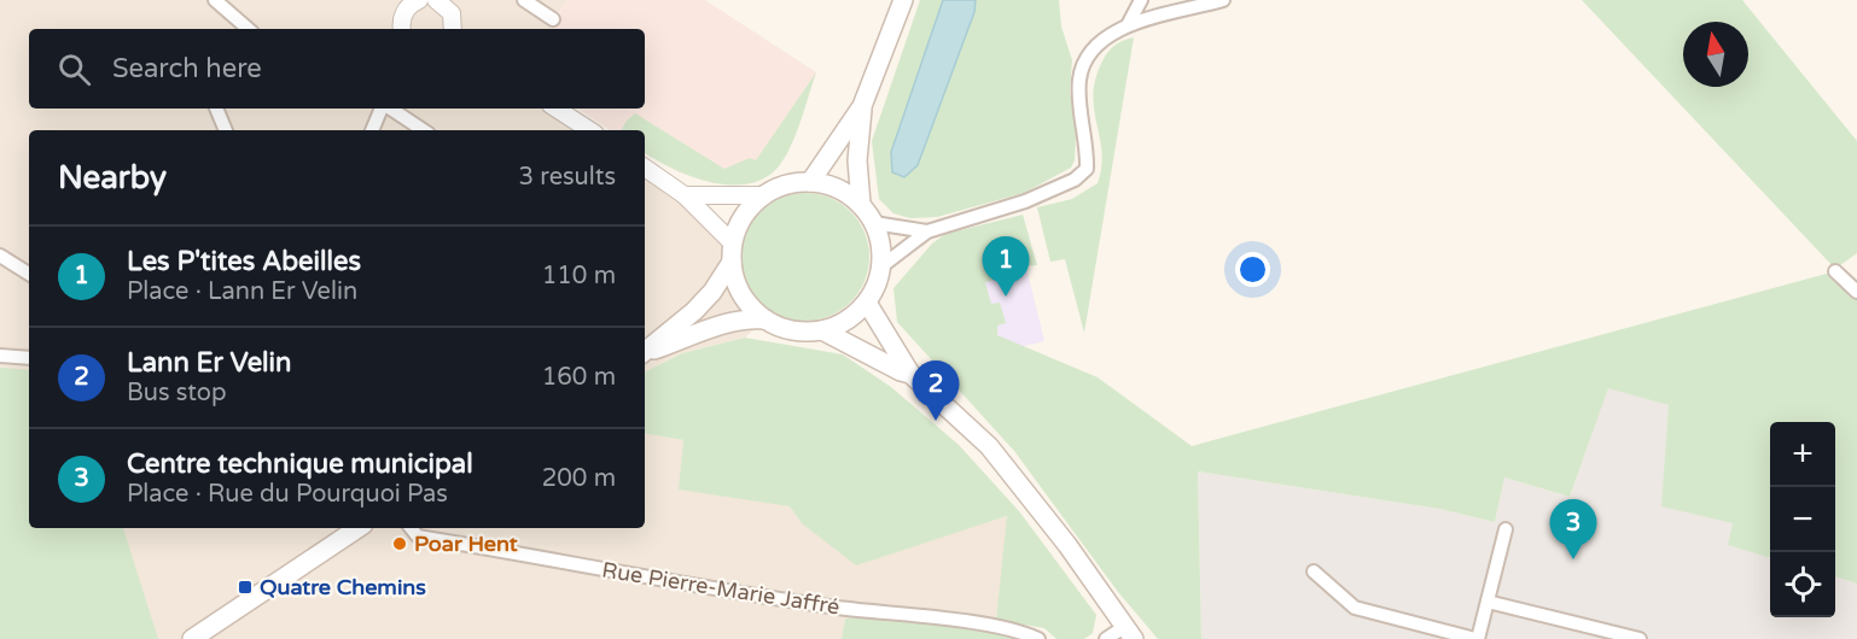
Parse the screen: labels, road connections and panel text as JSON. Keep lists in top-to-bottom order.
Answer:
{
  "streets": {
    "street": ["Rue Pierre-Marie Jaffré"]
  },
  "places": {
    "other": ["Poar Hent"],
    "transit": ["Quatre Chemins"]
  },
  "north": "top",
  "page": {
    "search": "Search here",
    "heading": ["Nearby", "3 results"],
    "list": [
      {
        "mark": "1",
        "name": "Les P'tites Abeilles",
        "note": "Place · Lann Er Velin",
        "value": "110 m"
      },
      {
        "mark": "2",
        "name": "Lann Er Velin",
        "note": "Bus stop",
        "value": "160 m"
      },
      {
        "mark": "3",
        "name": "Centre technique municipal",
        "note": "Place · Rue du Pourquoi Pas",
        "value": "200 m"
      }
    ],
    "pins": ["1", "2", "3"],
    "map_buttons": ["+", "−"]
  }
}
